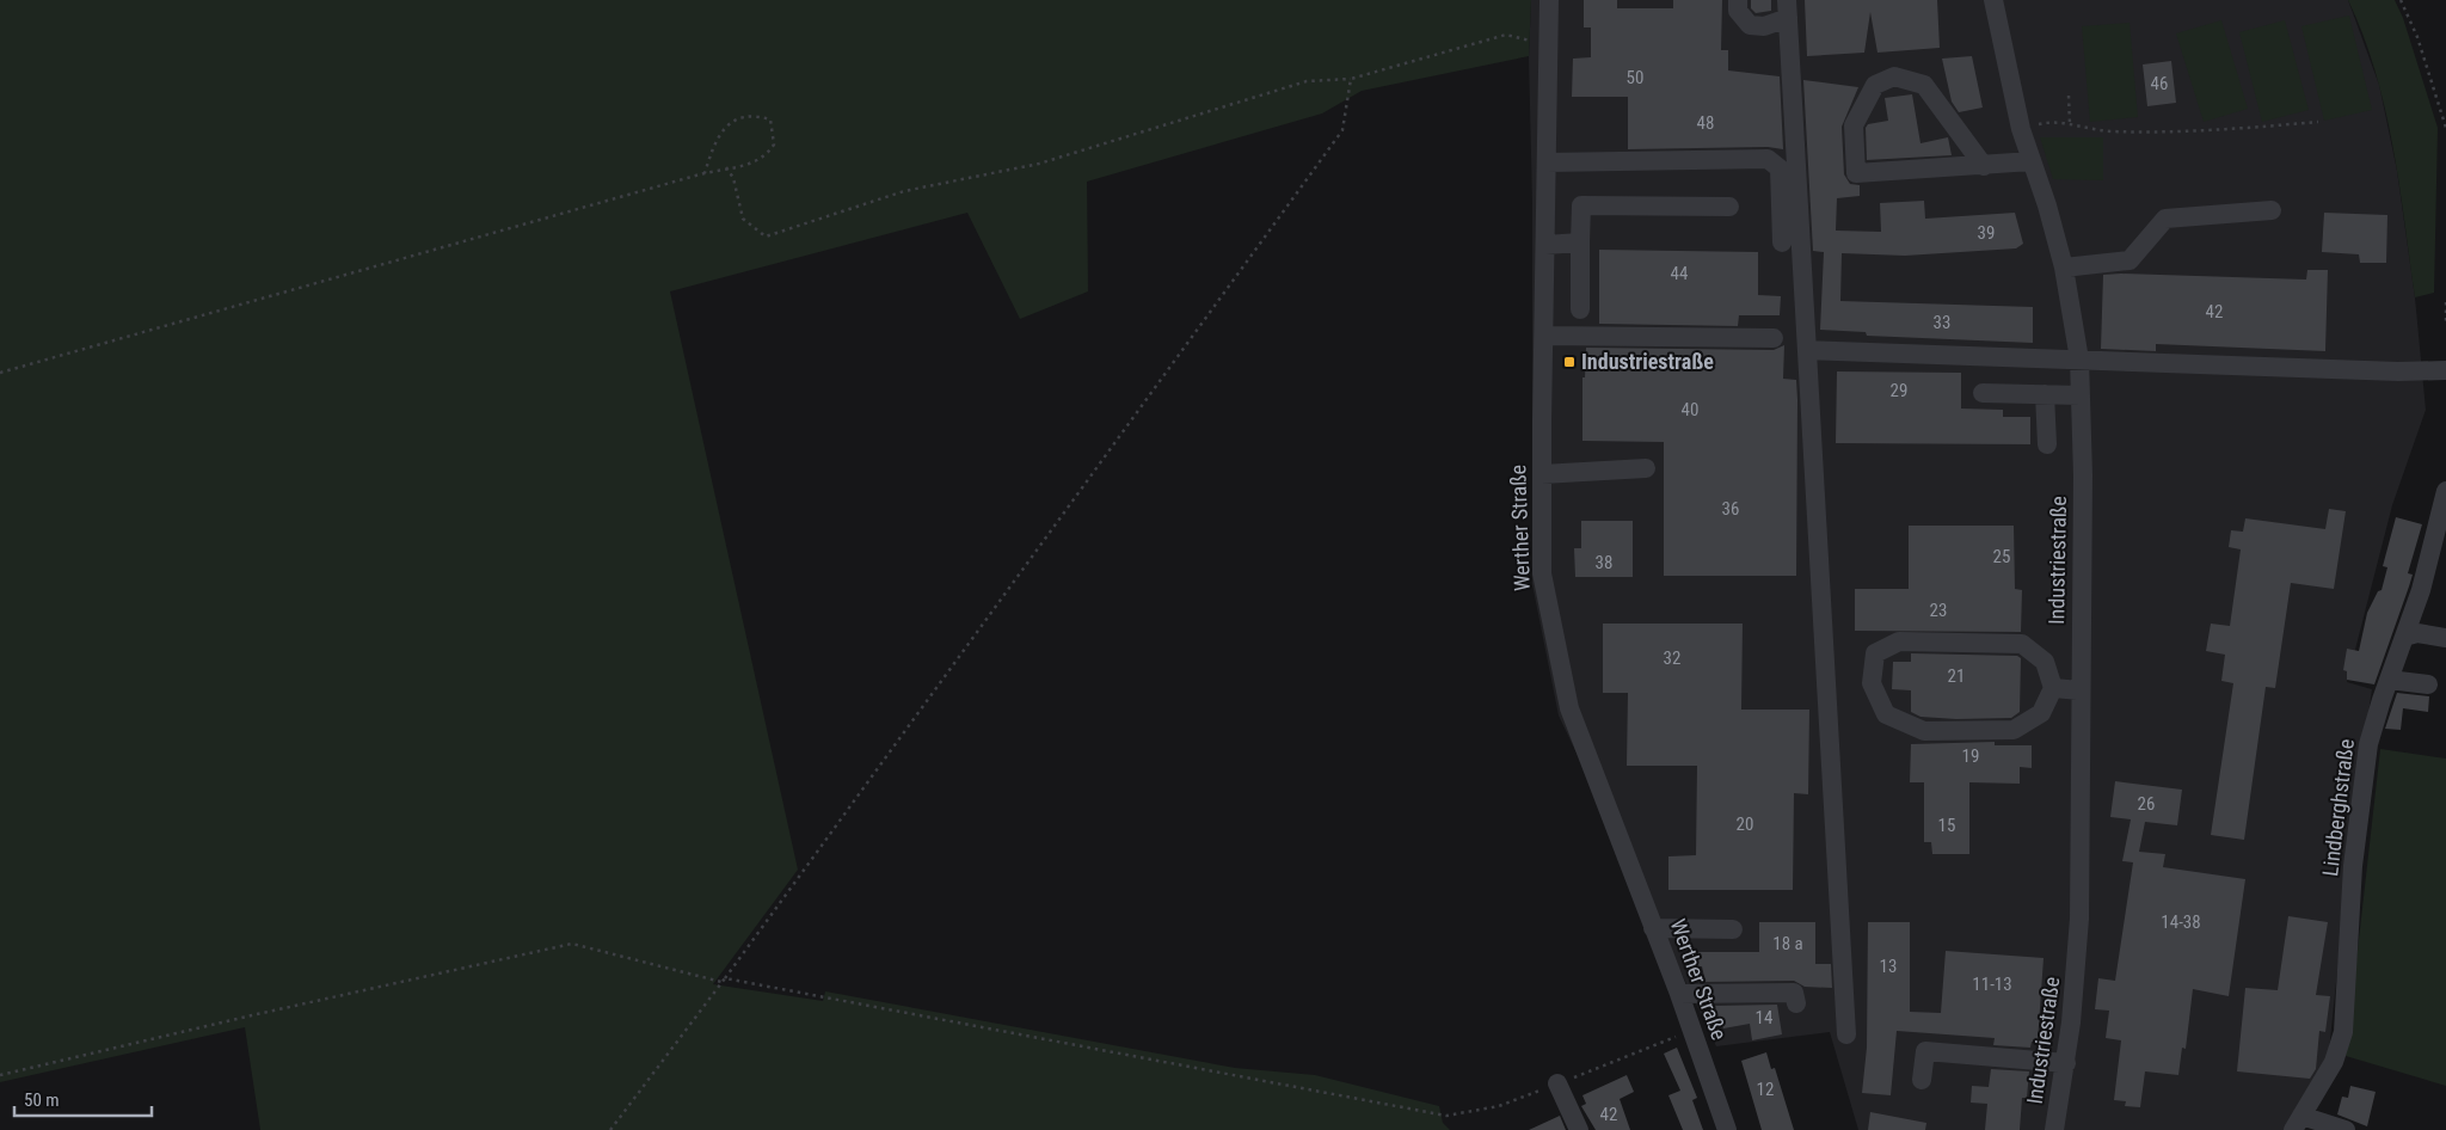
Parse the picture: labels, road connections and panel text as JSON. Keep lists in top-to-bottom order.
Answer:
{
  "streets": {
    "street": ["Werther Straße", "Industriestraße", "Lindberghstraße"]
  },
  "places": {
    "transit": ["Industriestraße"]
  },
  "house_numbers": [
    "50",
    "46",
    "48",
    "39",
    "44",
    "42",
    "33",
    "29",
    "40",
    "36",
    "25",
    "38",
    "23",
    "32",
    "21",
    "19",
    "26",
    "20",
    "15",
    "14-38",
    "18 a",
    "13",
    "11-13",
    "14",
    "12",
    "42"
  ],
  "scale_bar": "50 m"
}
